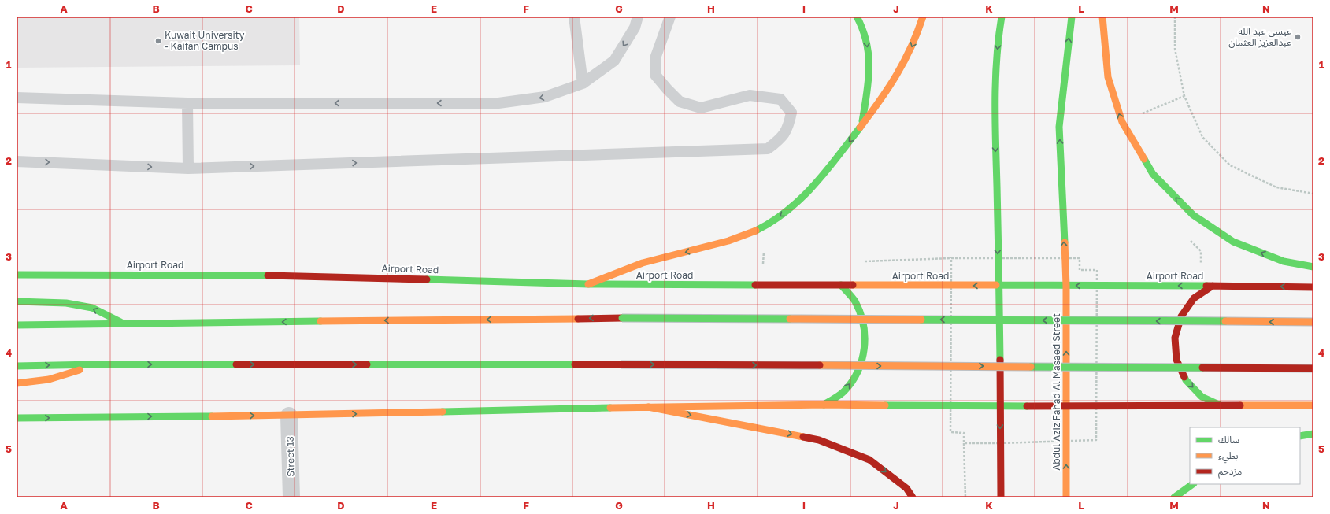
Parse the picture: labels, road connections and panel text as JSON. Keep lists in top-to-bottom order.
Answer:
{
  "streets": {
    "main road": ["Airport Road", "Abdul Aziz Fahad Al Masaed Street"],
    "street": ["Street 13"]
  },
  "crossings": [
    ["Airport Road", "Abdul Aziz Fahad Al Masaed Street"]
  ],
  "one_way": ["Abdul Aziz Fahad Al Masaed Street"],
  "places": ["عيسى عبد الله عبدالعزيز العثمان", "Kuwait University - Kaifan Campus"],
  "legend": ["سالك", "بطيء", "مزدحم"],
  "grid": {
    "columns": [
      "A",
      "B",
      "C",
      "D",
      "E",
      "F",
      "G",
      "H",
      "I",
      "J",
      "K",
      "L",
      "M",
      "N"
    ],
    "rows": [
      "1",
      "2",
      "3",
      "4",
      "5"
    ]
  }
}
